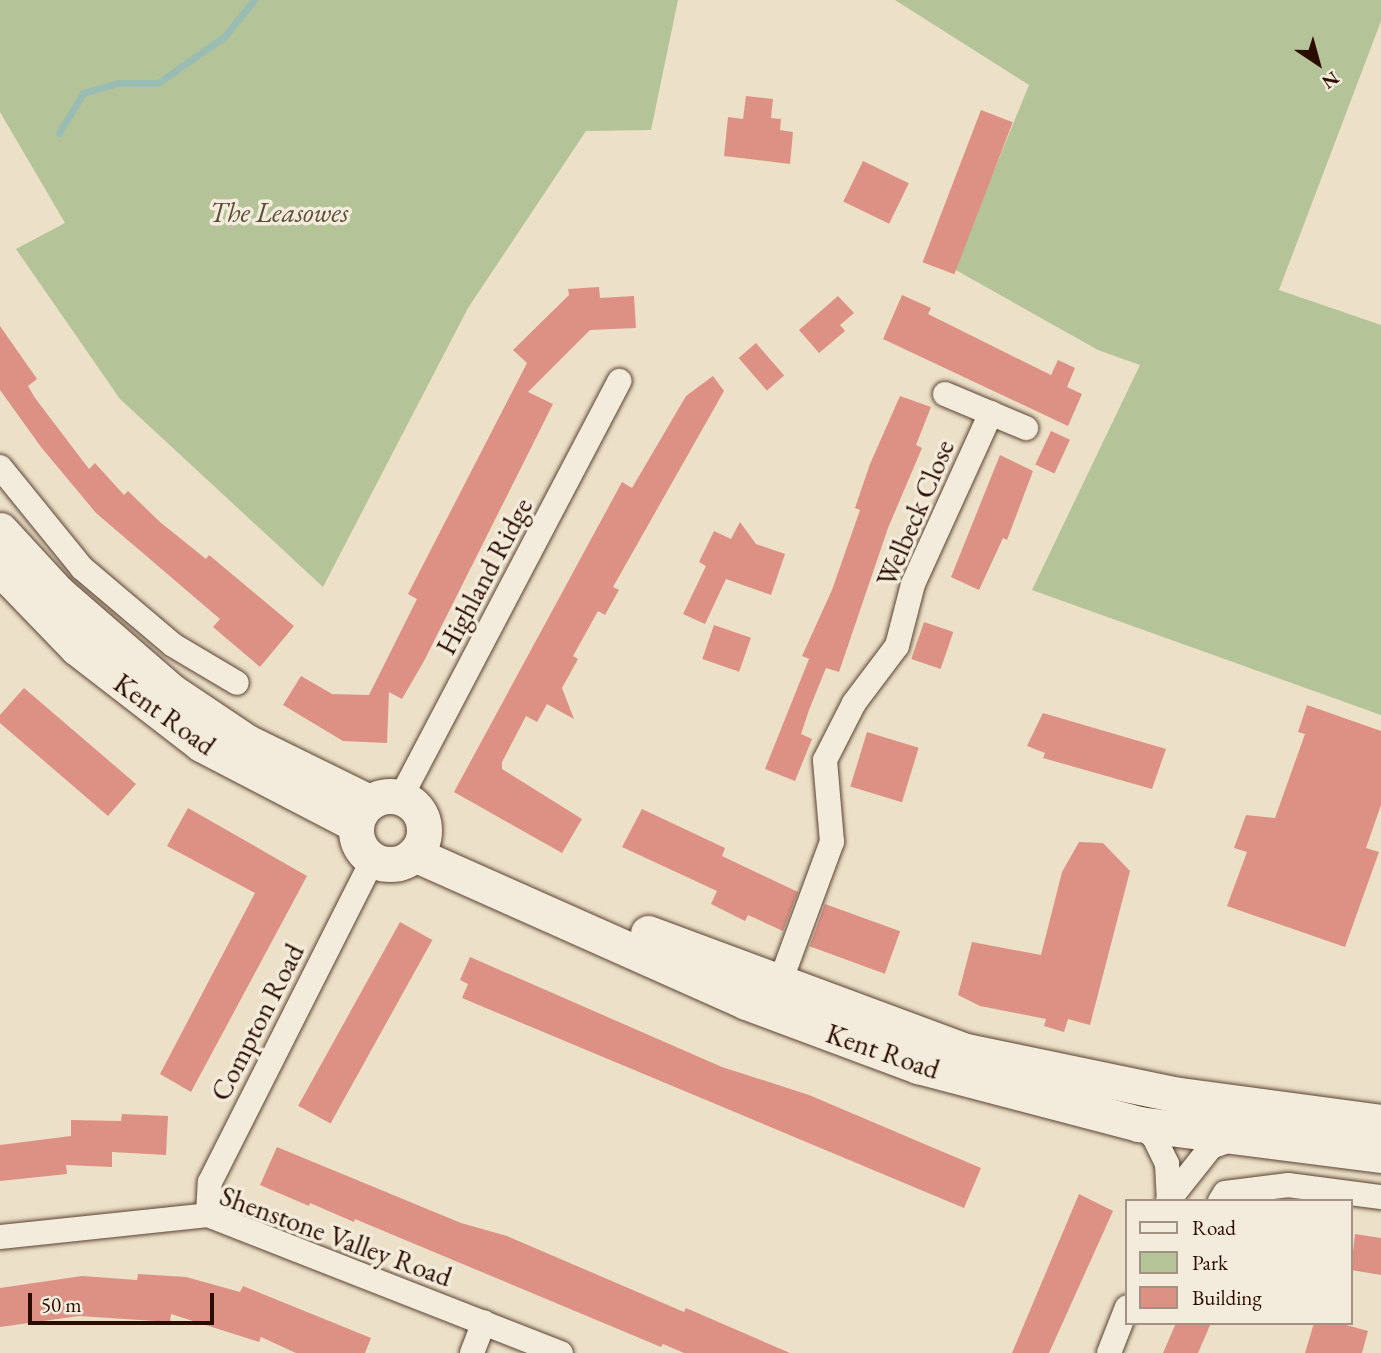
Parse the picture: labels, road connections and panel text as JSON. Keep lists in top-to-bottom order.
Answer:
{
  "streets": {
    "main road": ["Kent Road"],
    "street": [
      "Welbeck Close",
      "Highland Ridge",
      "Compton Road",
      "Shenstone Valley Road"
    ]
  },
  "crossings": [
    ["Welbeck Close", "Kent Road"],
    ["Highland Ridge", "Kent Road"],
    ["Compton Road", "Shenstone Valley Road"]
  ],
  "parks": ["The Leasowes"],
  "legend": ["Road", "Park", "Building"],
  "scale_bar": "50 m",
  "north": "bottom right"
}
